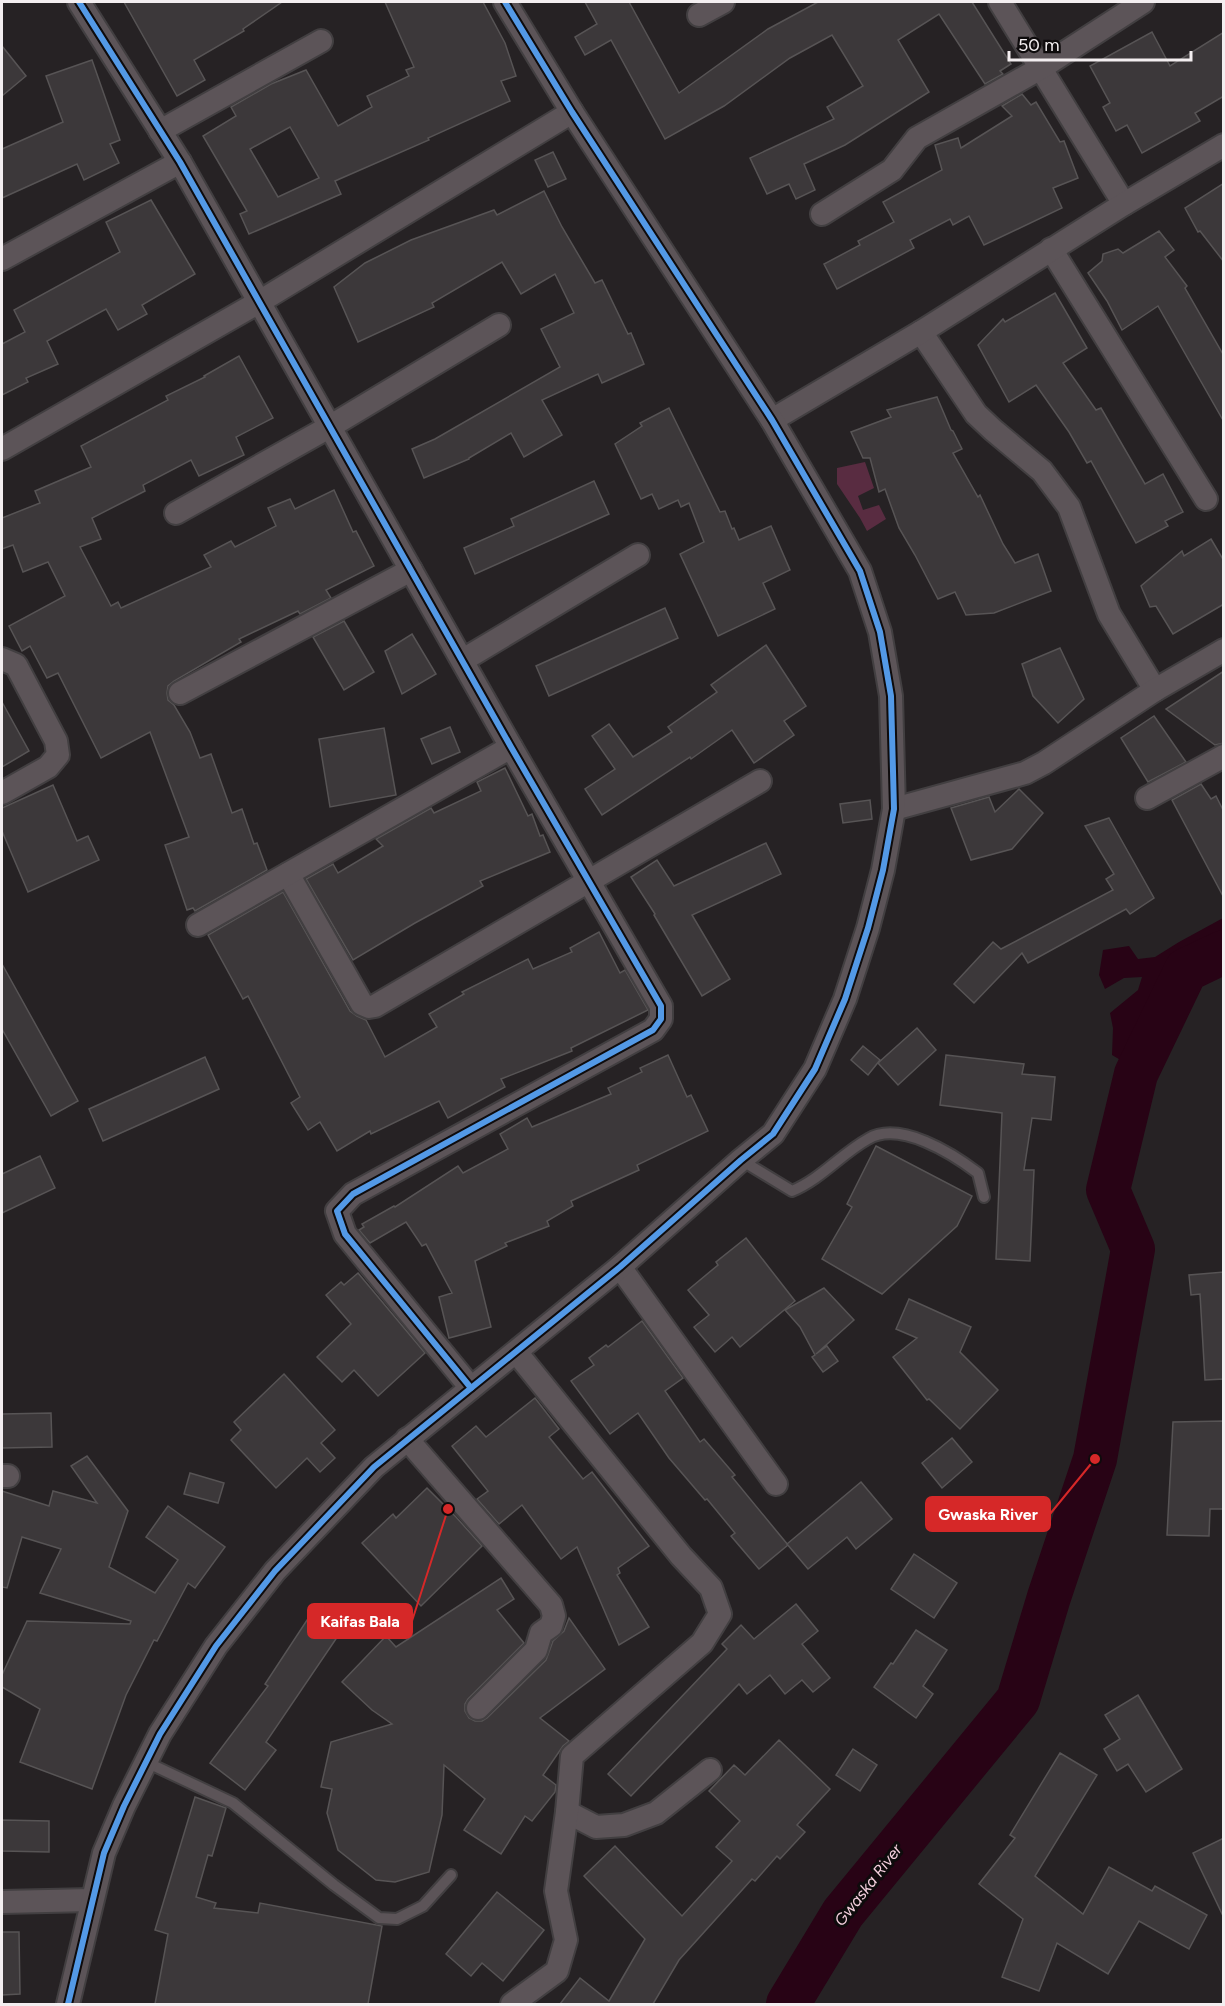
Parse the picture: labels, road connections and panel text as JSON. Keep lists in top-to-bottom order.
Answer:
{
  "water": ["Gwaska River"],
  "places": ["Gwaska River", "Kaifas Bala"],
  "scale_bar": "50 m"
}
